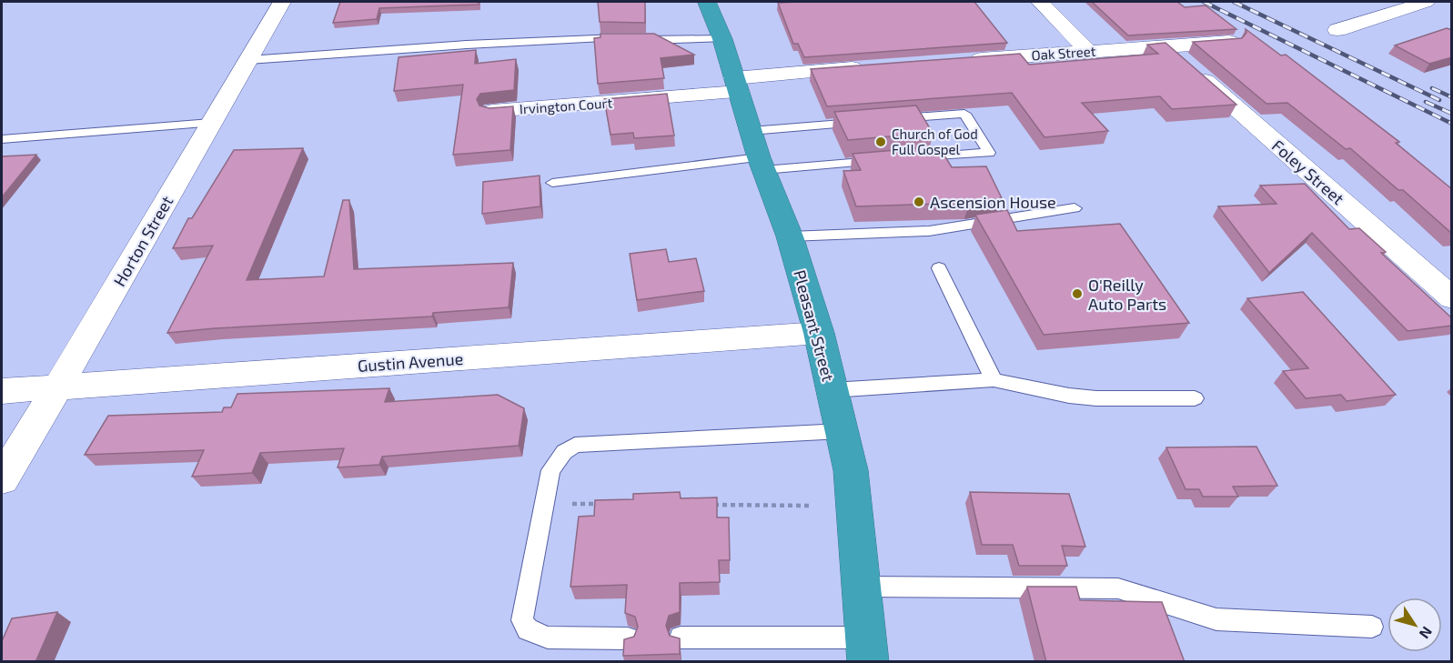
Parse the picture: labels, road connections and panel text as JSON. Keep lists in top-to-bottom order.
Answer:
{
  "streets": {
    "highway": ["Pleasant Street"],
    "street": [
      "Oak Street",
      "Irvington Court",
      "Foley Street",
      "Horton Street",
      "Gustin Avenue"
    ]
  },
  "crossings": [
    ["Oak Street", "Foley Street"],
    ["Irvington Court", "Pleasant Street"],
    ["Horton Street", "Gustin Avenue"],
    ["Pleasant Street", "Gustin Avenue"]
  ],
  "places": ["Church of God Full Gospel", "Ascension House", "O'Reilly Auto Parts"],
  "north": "bottom right"
}
